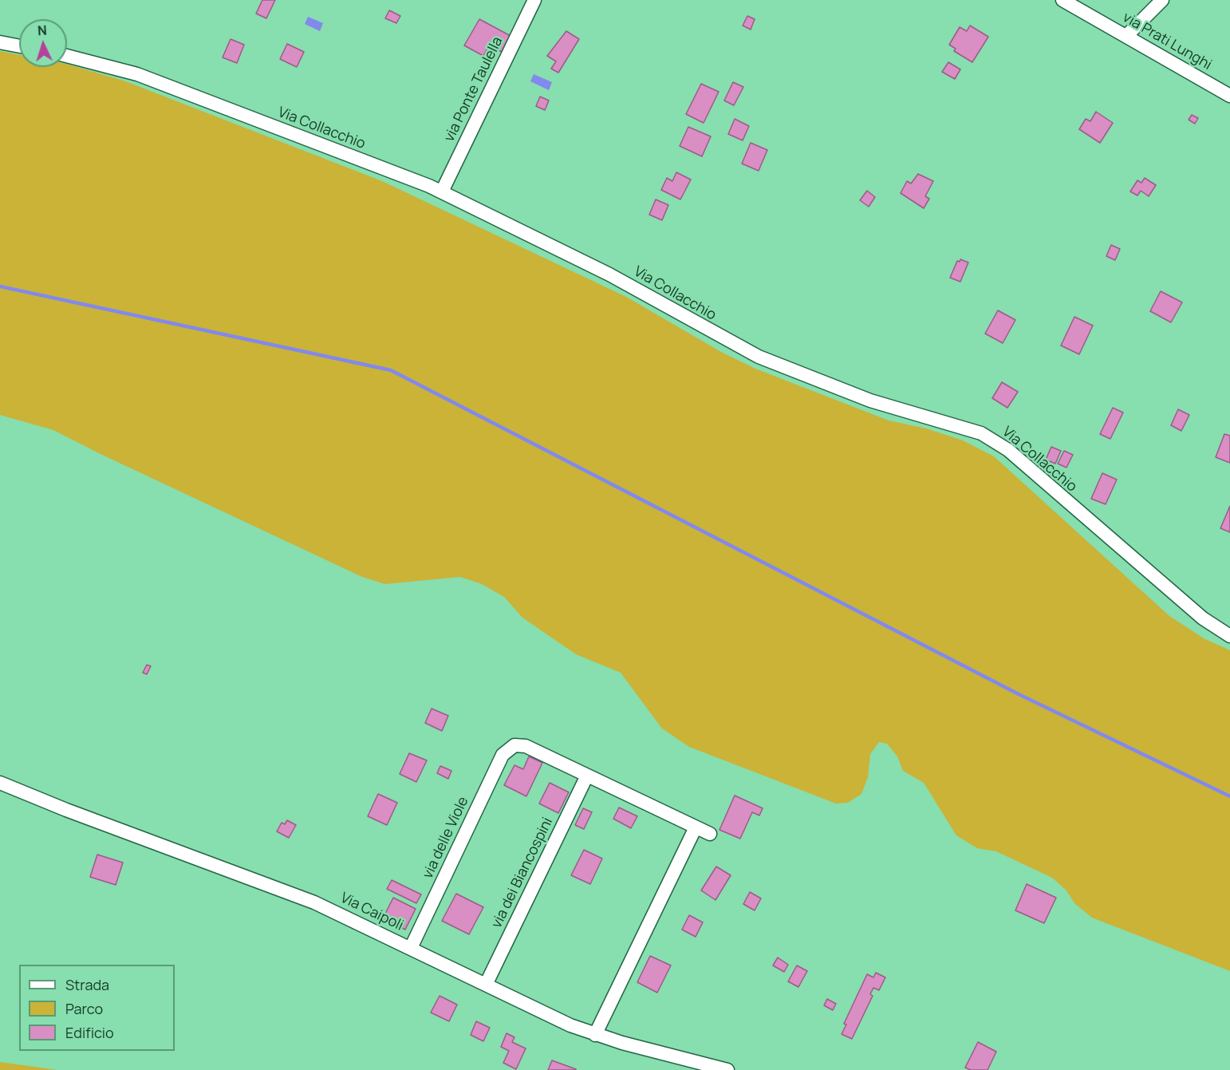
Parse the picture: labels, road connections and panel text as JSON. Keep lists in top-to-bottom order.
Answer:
{
  "streets": {
    "street": [
      "via Prati Lunghi",
      "via Ponte Taulella",
      "Via Collacchio",
      "via delle Viole",
      "via dei Biancospini",
      "Via Caipoli"
    ]
  },
  "crossings": [
    ["via Ponte Taulella", "Via Collacchio"],
    ["via delle Viole", "via dei Biancospini"],
    ["via delle Viole", "Via Caipoli"],
    ["via dei Biancospini", "Via Caipoli"]
  ],
  "legend": ["Strada", "Parco", "Edificio"],
  "north": "top"
}
